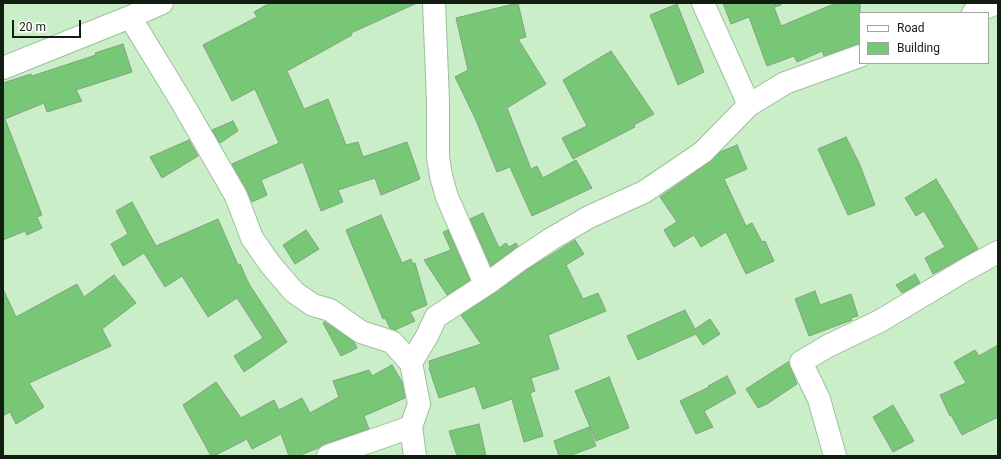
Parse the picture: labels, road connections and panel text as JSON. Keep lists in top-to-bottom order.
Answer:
{
  "legend": ["Road", "Building"],
  "scale_bar": "20 m"
}
